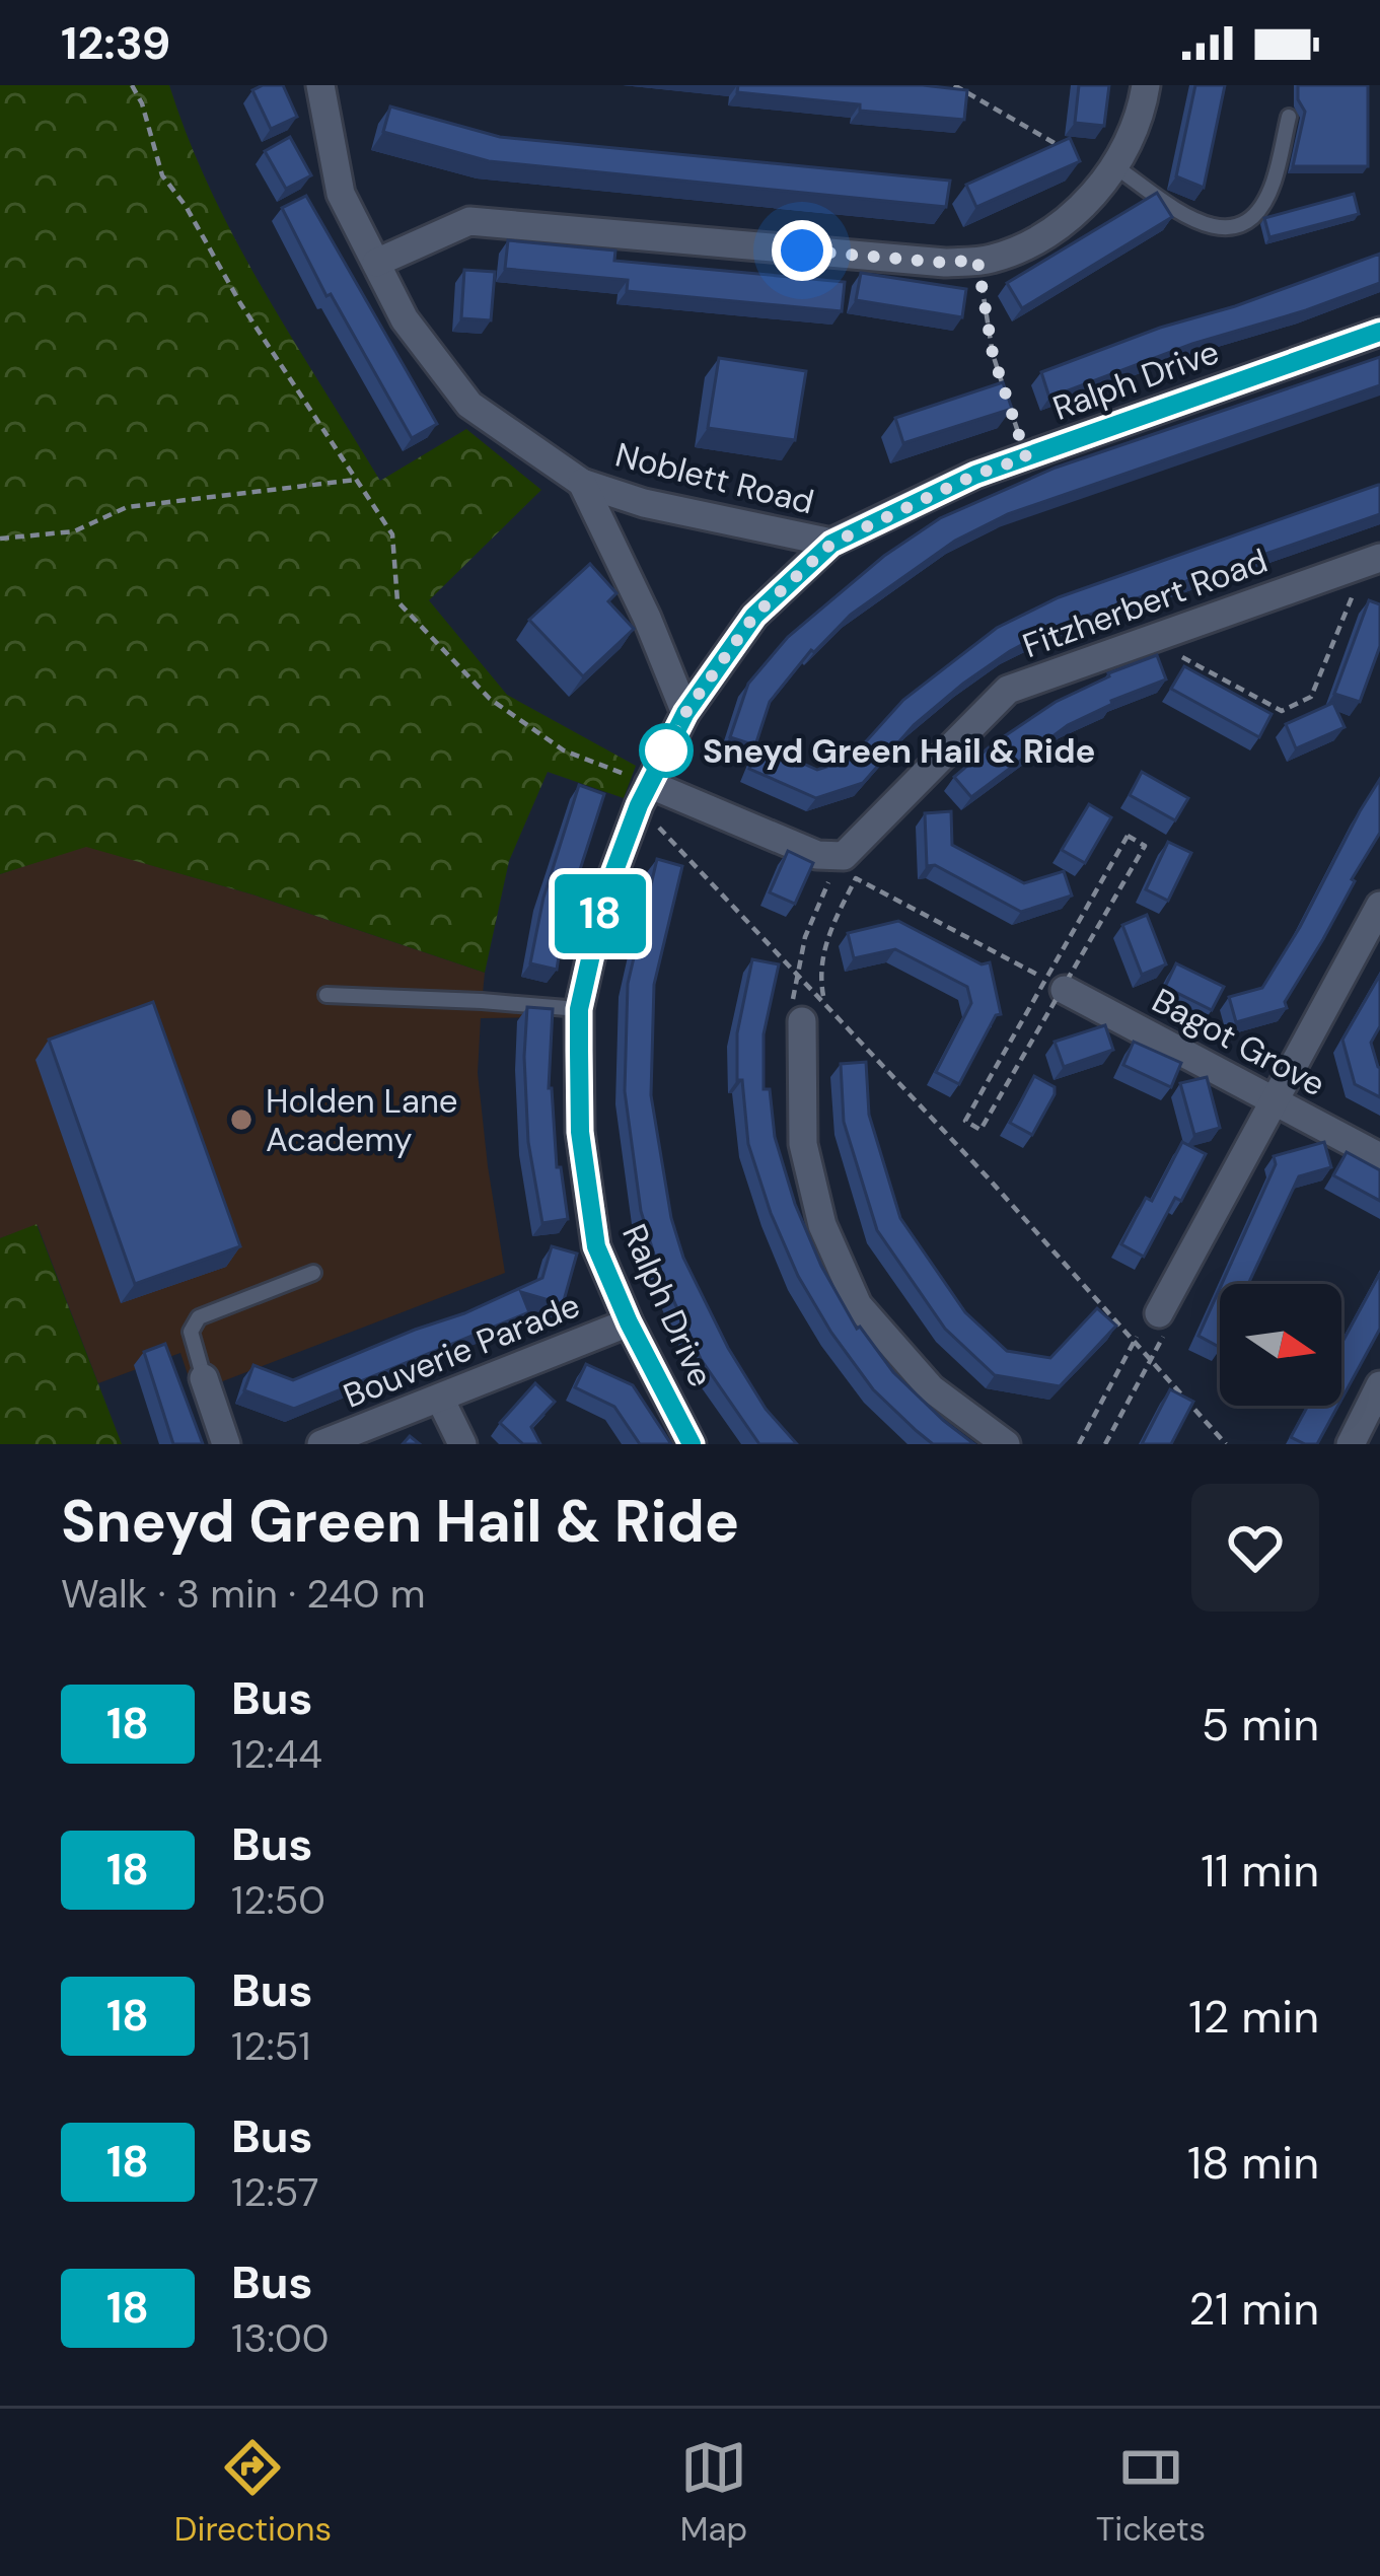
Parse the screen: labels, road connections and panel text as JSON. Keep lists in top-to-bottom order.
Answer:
{
  "streets": {
    "street": [
      "Ralph Drive",
      "Noblett Road",
      "Fitzherbert Road",
      "Bagot Grove",
      "Bouverie Parade"
    ]
  },
  "crossings": [
    ["Ralph Drive", "Noblett Road"],
    ["Ralph Drive", "Bouverie Parade"]
  ],
  "places": ["Sneyd Green Hail & Ride", "Holden Lane Academy"],
  "lines": ["bus line 18"],
  "north": "right",
  "page": {
    "status": "12:39",
    "on_map": "18",
    "heading": ["Sneyd Green Hail & Ride", "Walk · 3 min · 240 m"],
    "list": [
      {
        "mark": "18",
        "name": "Bus",
        "note": "12:44",
        "value": "5 min"
      },
      {
        "mark": "18",
        "name": "Bus",
        "note": "12:50",
        "value": "11 min"
      },
      {
        "mark": "18",
        "name": "Bus",
        "note": "12:51",
        "value": "12 min"
      },
      {
        "mark": "18",
        "name": "Bus",
        "note": "12:57",
        "value": "18 min"
      },
      {
        "mark": "18",
        "name": "Bus",
        "note": "13:00",
        "value": "21 min"
      }
    ],
    "tabs": ["Directions", "Map", "Tickets"]
  }
}
